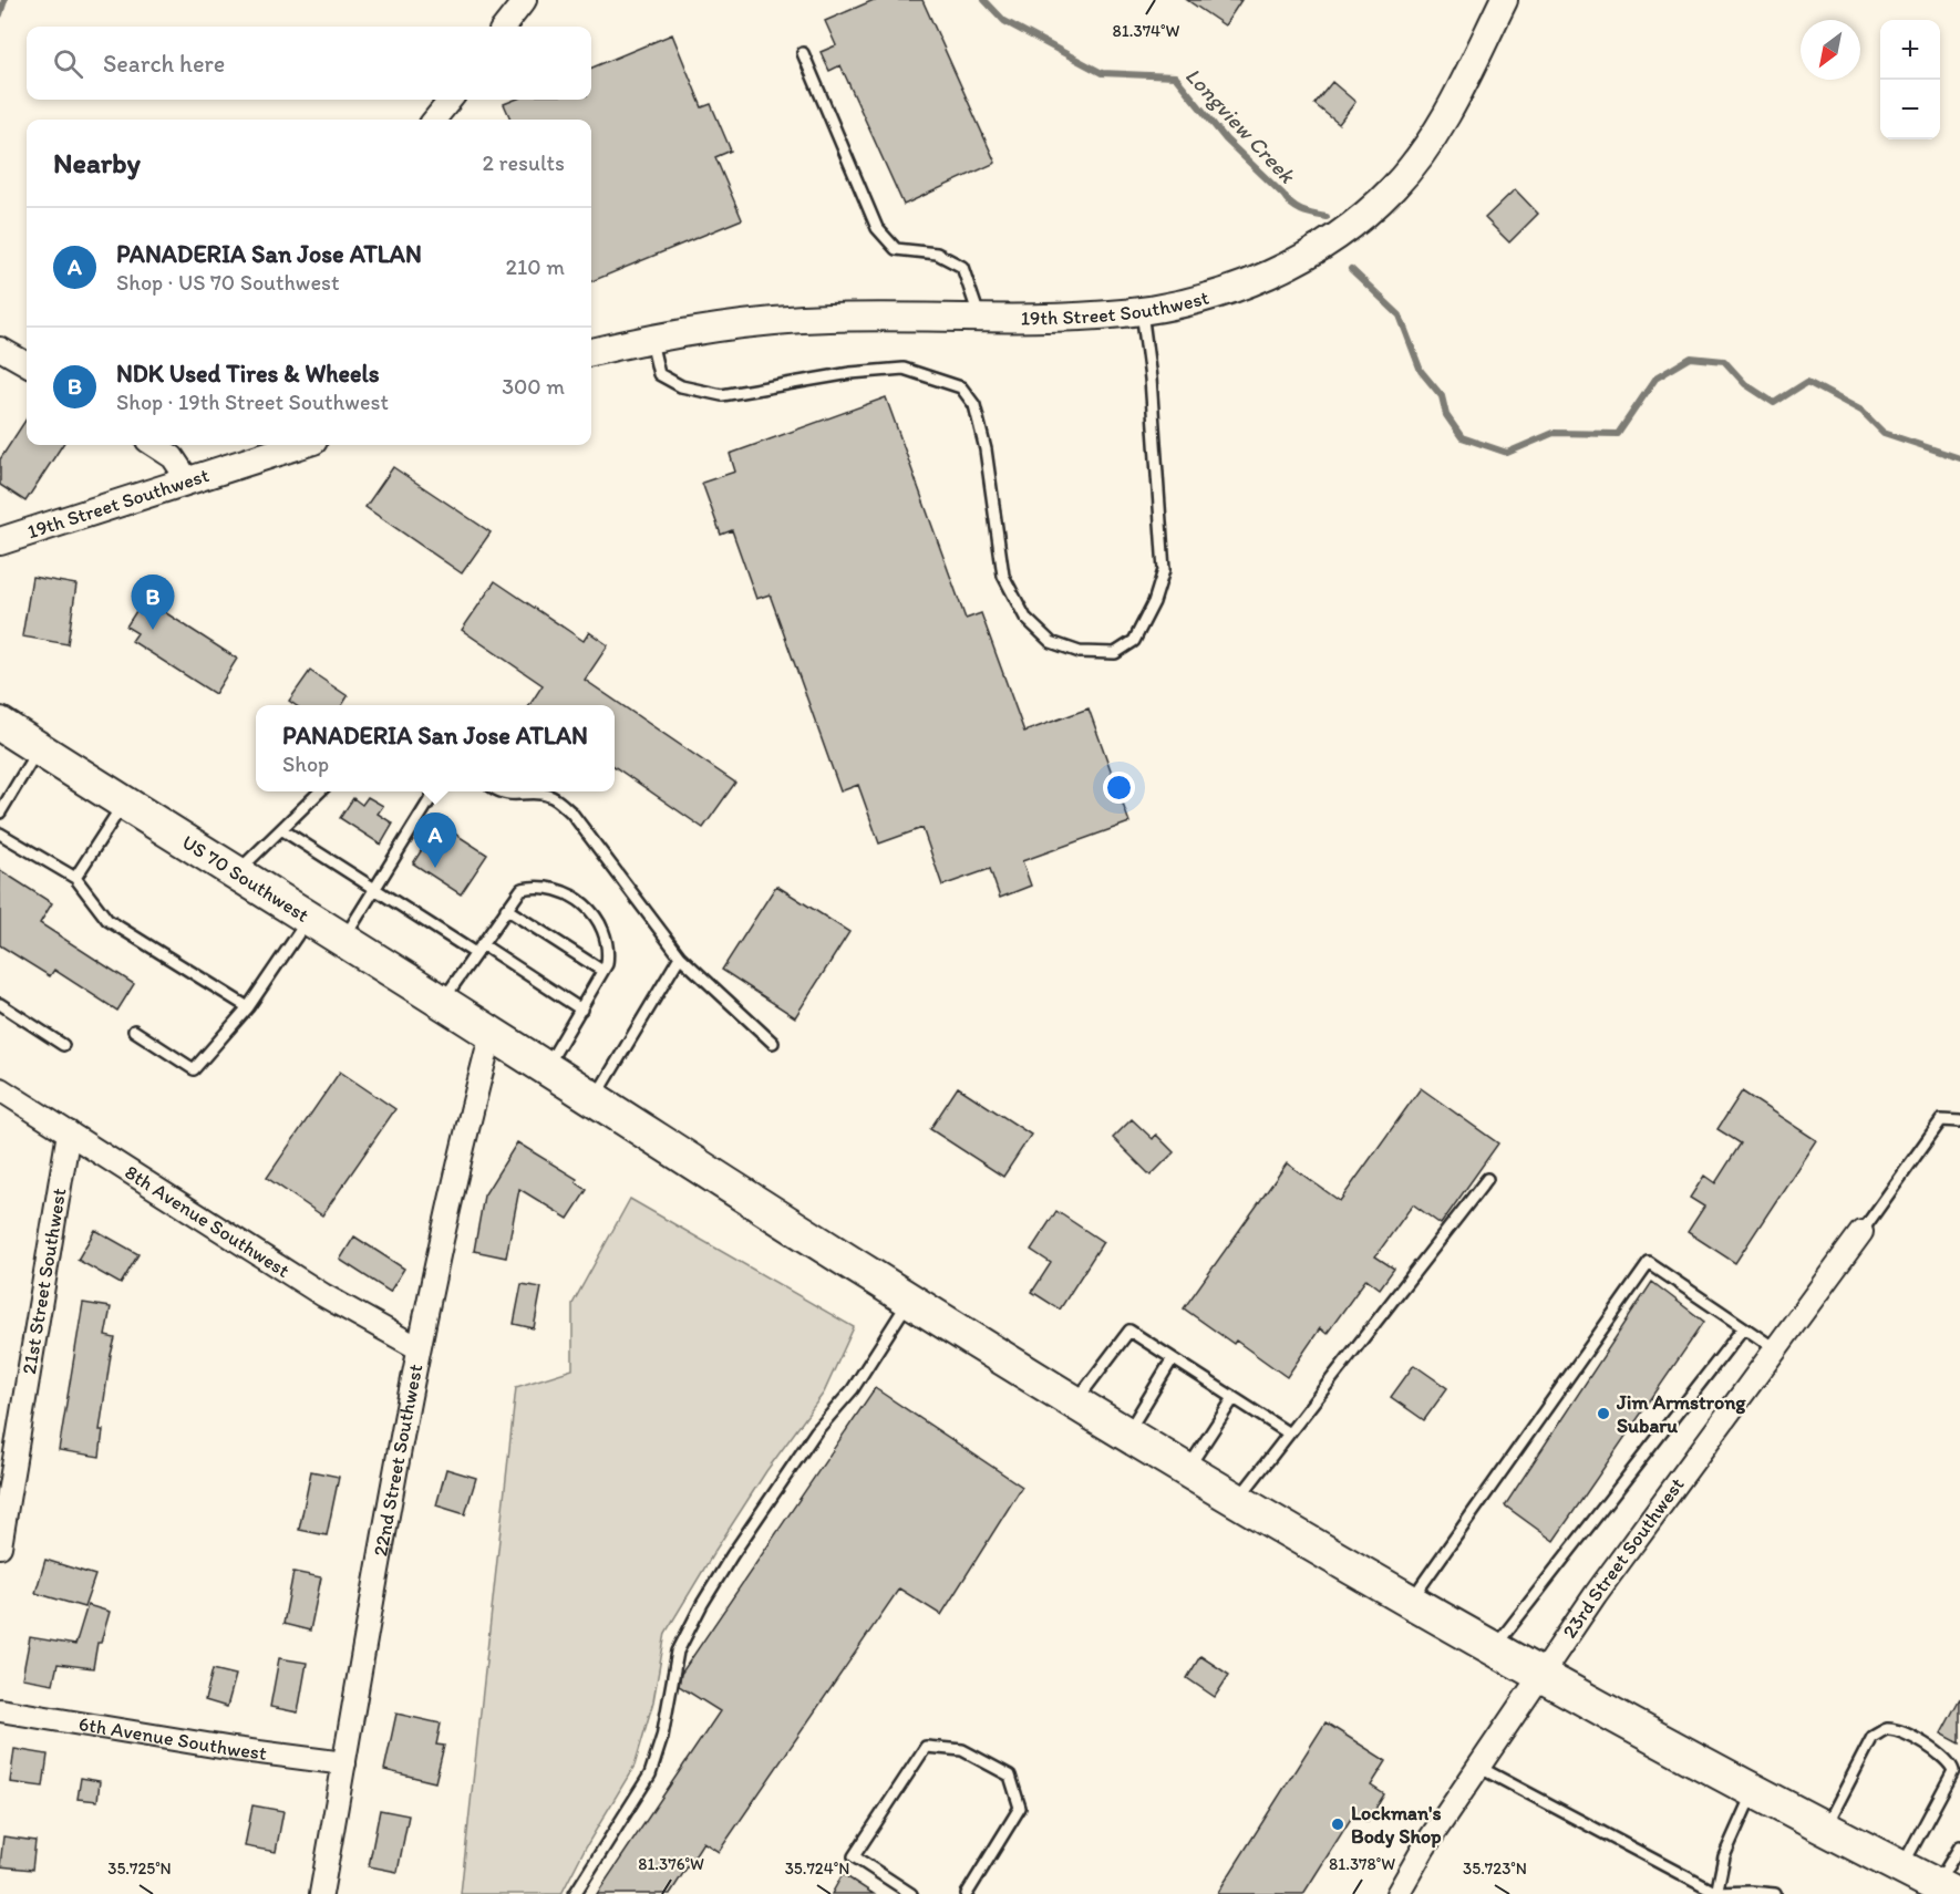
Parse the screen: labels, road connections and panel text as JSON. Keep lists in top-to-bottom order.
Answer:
{
  "streets": {
    "main road": ["US 70 Southwest"],
    "street": [
      "19th Street Southwest",
      "8th Avenue Southwest",
      "21st Street Southwest",
      "22nd Street Southwest",
      "23rd Street Southwest",
      "6th Avenue Southwest"
    ]
  },
  "crossings": [
    ["US 70 Southwest", "22nd Street Southwest"],
    ["US 70 Southwest", "23rd Street Southwest"],
    ["8th Avenue Southwest", "21st Street Southwest"],
    ["8th Avenue Southwest", "22nd Street Southwest"],
    ["22nd Street Southwest", "6th Avenue Southwest"]
  ],
  "water": ["Longview Creek"],
  "places": ["Jim Armstrong Subaru", "Lockman's Body Shop"],
  "north": "bottom left",
  "page": {
    "map_buttons": ["+", "−"],
    "search": "Search here",
    "heading": ["Nearby", "2 results"],
    "list": [
      {
        "mark": "A",
        "name": "PANADERIA San Jose ATLAN",
        "note": "Shop · US 70 Southwest",
        "value": "210 m"
      },
      {
        "mark": "B",
        "name": "NDK Used Tires & Wheels",
        "note": "Shop · 19th Street Southwest",
        "value": "300 m"
      }
    ],
    "pins": ["B", "A"],
    "popup": ["PANADERIA San Jose ATLAN", "Shop"]
  },
  "coordinates": [
    "81.374°W",
    "81.376°W",
    "81.378°W",
    "35.725°N",
    "35.724°N",
    "35.723°N"
  ]
}
